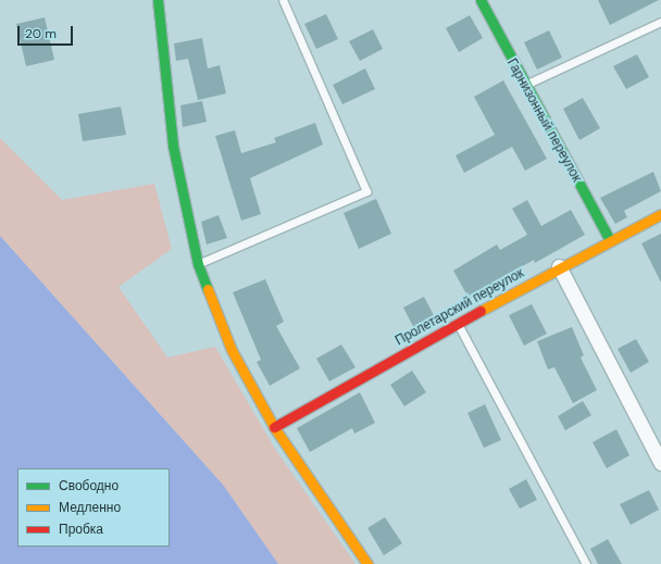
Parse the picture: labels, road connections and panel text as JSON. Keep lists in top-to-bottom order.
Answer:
{
  "streets": {
    "street": ["Гарнизонный переулок", "Пролетарский переулок"]
  },
  "crossings": [
    ["Гарнизонный переулок", "Пролетарский переулок"]
  ],
  "legend": ["Свободно", "Медленно", "Пробка"],
  "scale_bar": "20 m"
}
